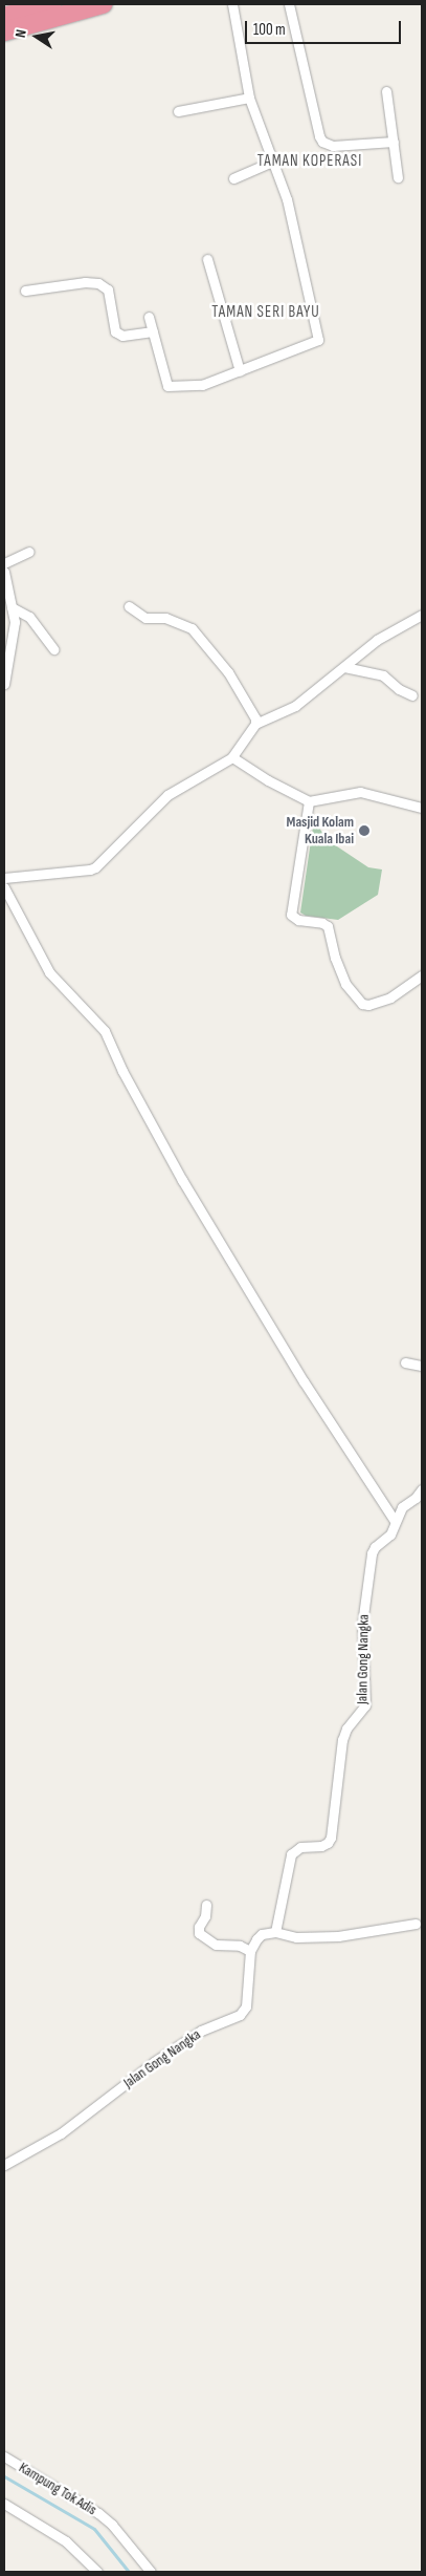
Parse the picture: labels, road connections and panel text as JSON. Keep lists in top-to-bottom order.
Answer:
{
  "streets": {
    "street": ["Jalan Gong Nangka", "Kampung Tok Adis"]
  },
  "districts": ["TAMAN KOPERASI", "TAMAN SERI BAYU"],
  "places": ["Masjid Kolam Kuala Ibai"],
  "scale_bar": "100 m",
  "north": "left"
}
